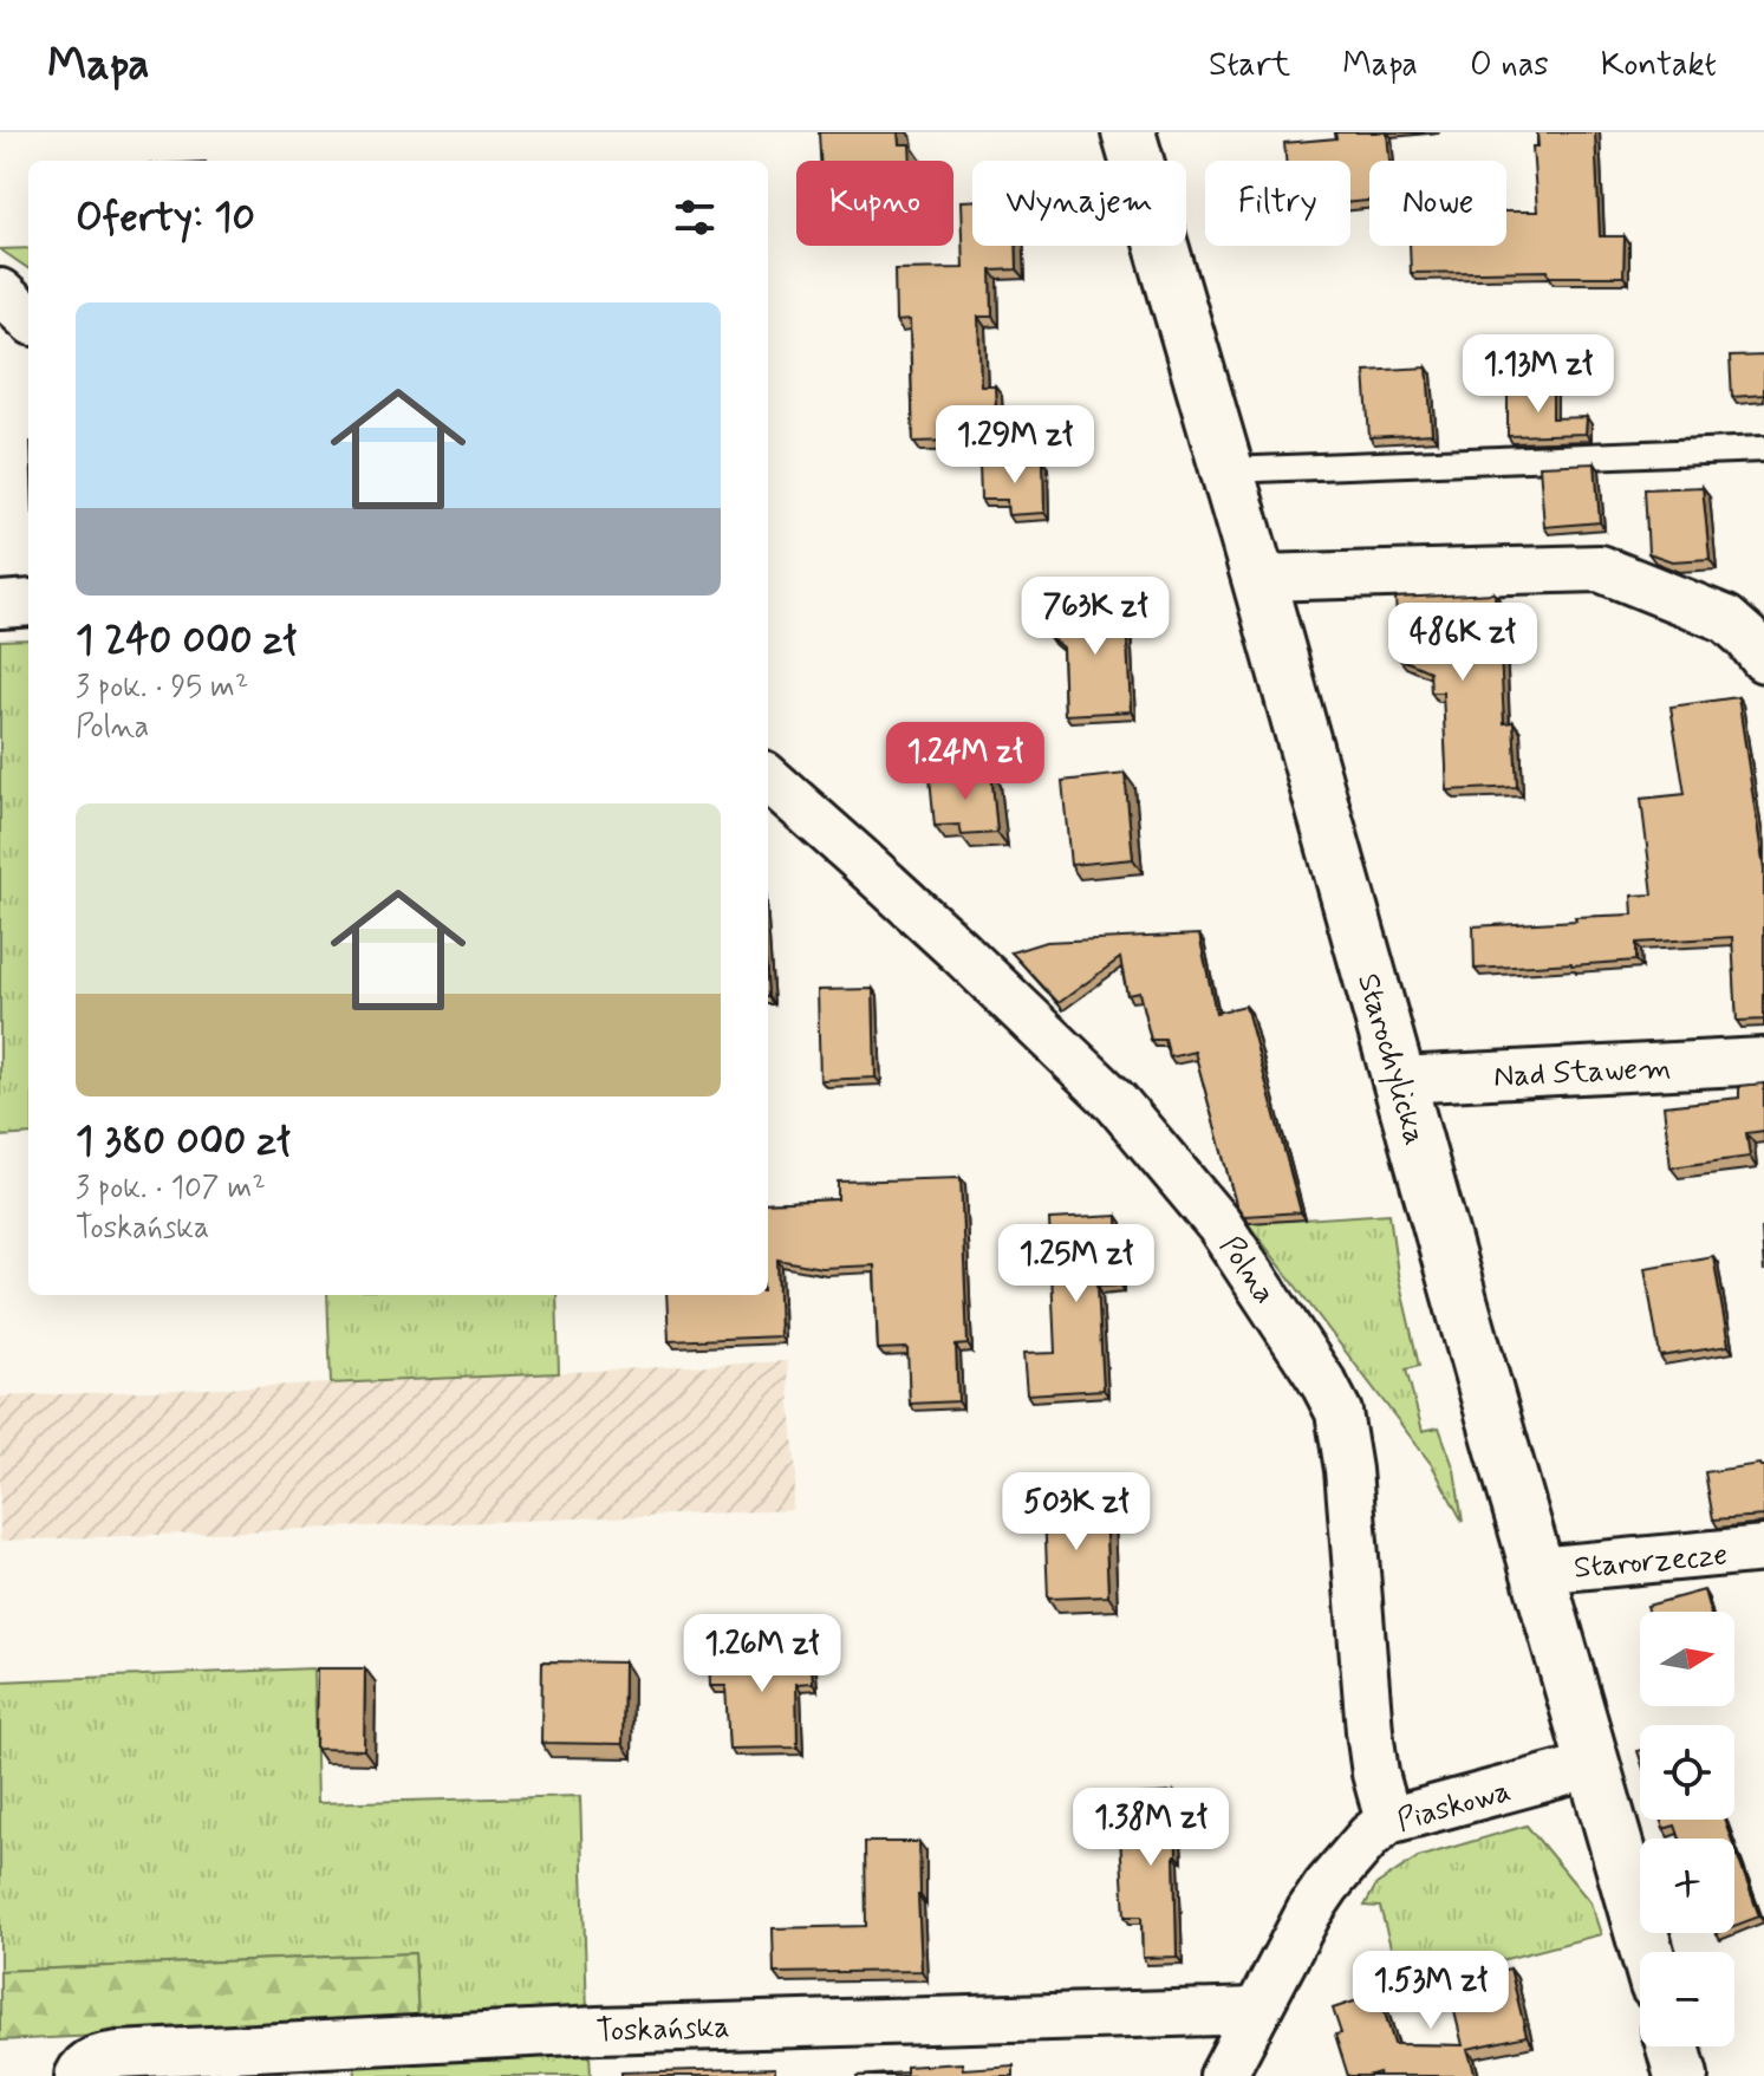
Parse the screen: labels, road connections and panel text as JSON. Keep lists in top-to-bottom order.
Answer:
{
  "streets": {
    "street": [
      "Starochylicka",
      "Nad Stawem",
      "Polna",
      "Starorzecze",
      "Piaskowa",
      "Toskańska"
    ]
  },
  "crossings": [
    ["Starochylicka", "Nad Stawem"],
    ["Starochylicka", "Starorzecze"],
    ["Starochylicka", "Piaskowa"],
    ["Polna", "Piaskowa"],
    ["Piaskowa", "Toskańska"]
  ],
  "north": "right",
  "page": {
    "header": "Mapa",
    "nav": [
      "Start",
      "Mapa",
      "O nas",
      "Kontakt"
    ],
    "chip": [
      "Kupno",
      "Wynajem",
      "Filtry",
      "Nowe"
    ],
    "heading": "Oferty: 10",
    "list": [
      {
        "name": "1 240 000 zł",
        "note": "3 pok. · 95 m² · Polna"
      },
      {
        "name": "1 380 000 zł",
        "note": "3 pok. · 107 m² · Toskańska"
      }
    ],
    "price": [
      "1.13M zł",
      "1.29M zł",
      "763K zł",
      "486K zł",
      "1.24M zł",
      "1.25M zł",
      "503K zł",
      "1.26M zł",
      "1.38M zł",
      "1.53M zł"
    ],
    "map_buttons": ["+", "−"]
  }
}
